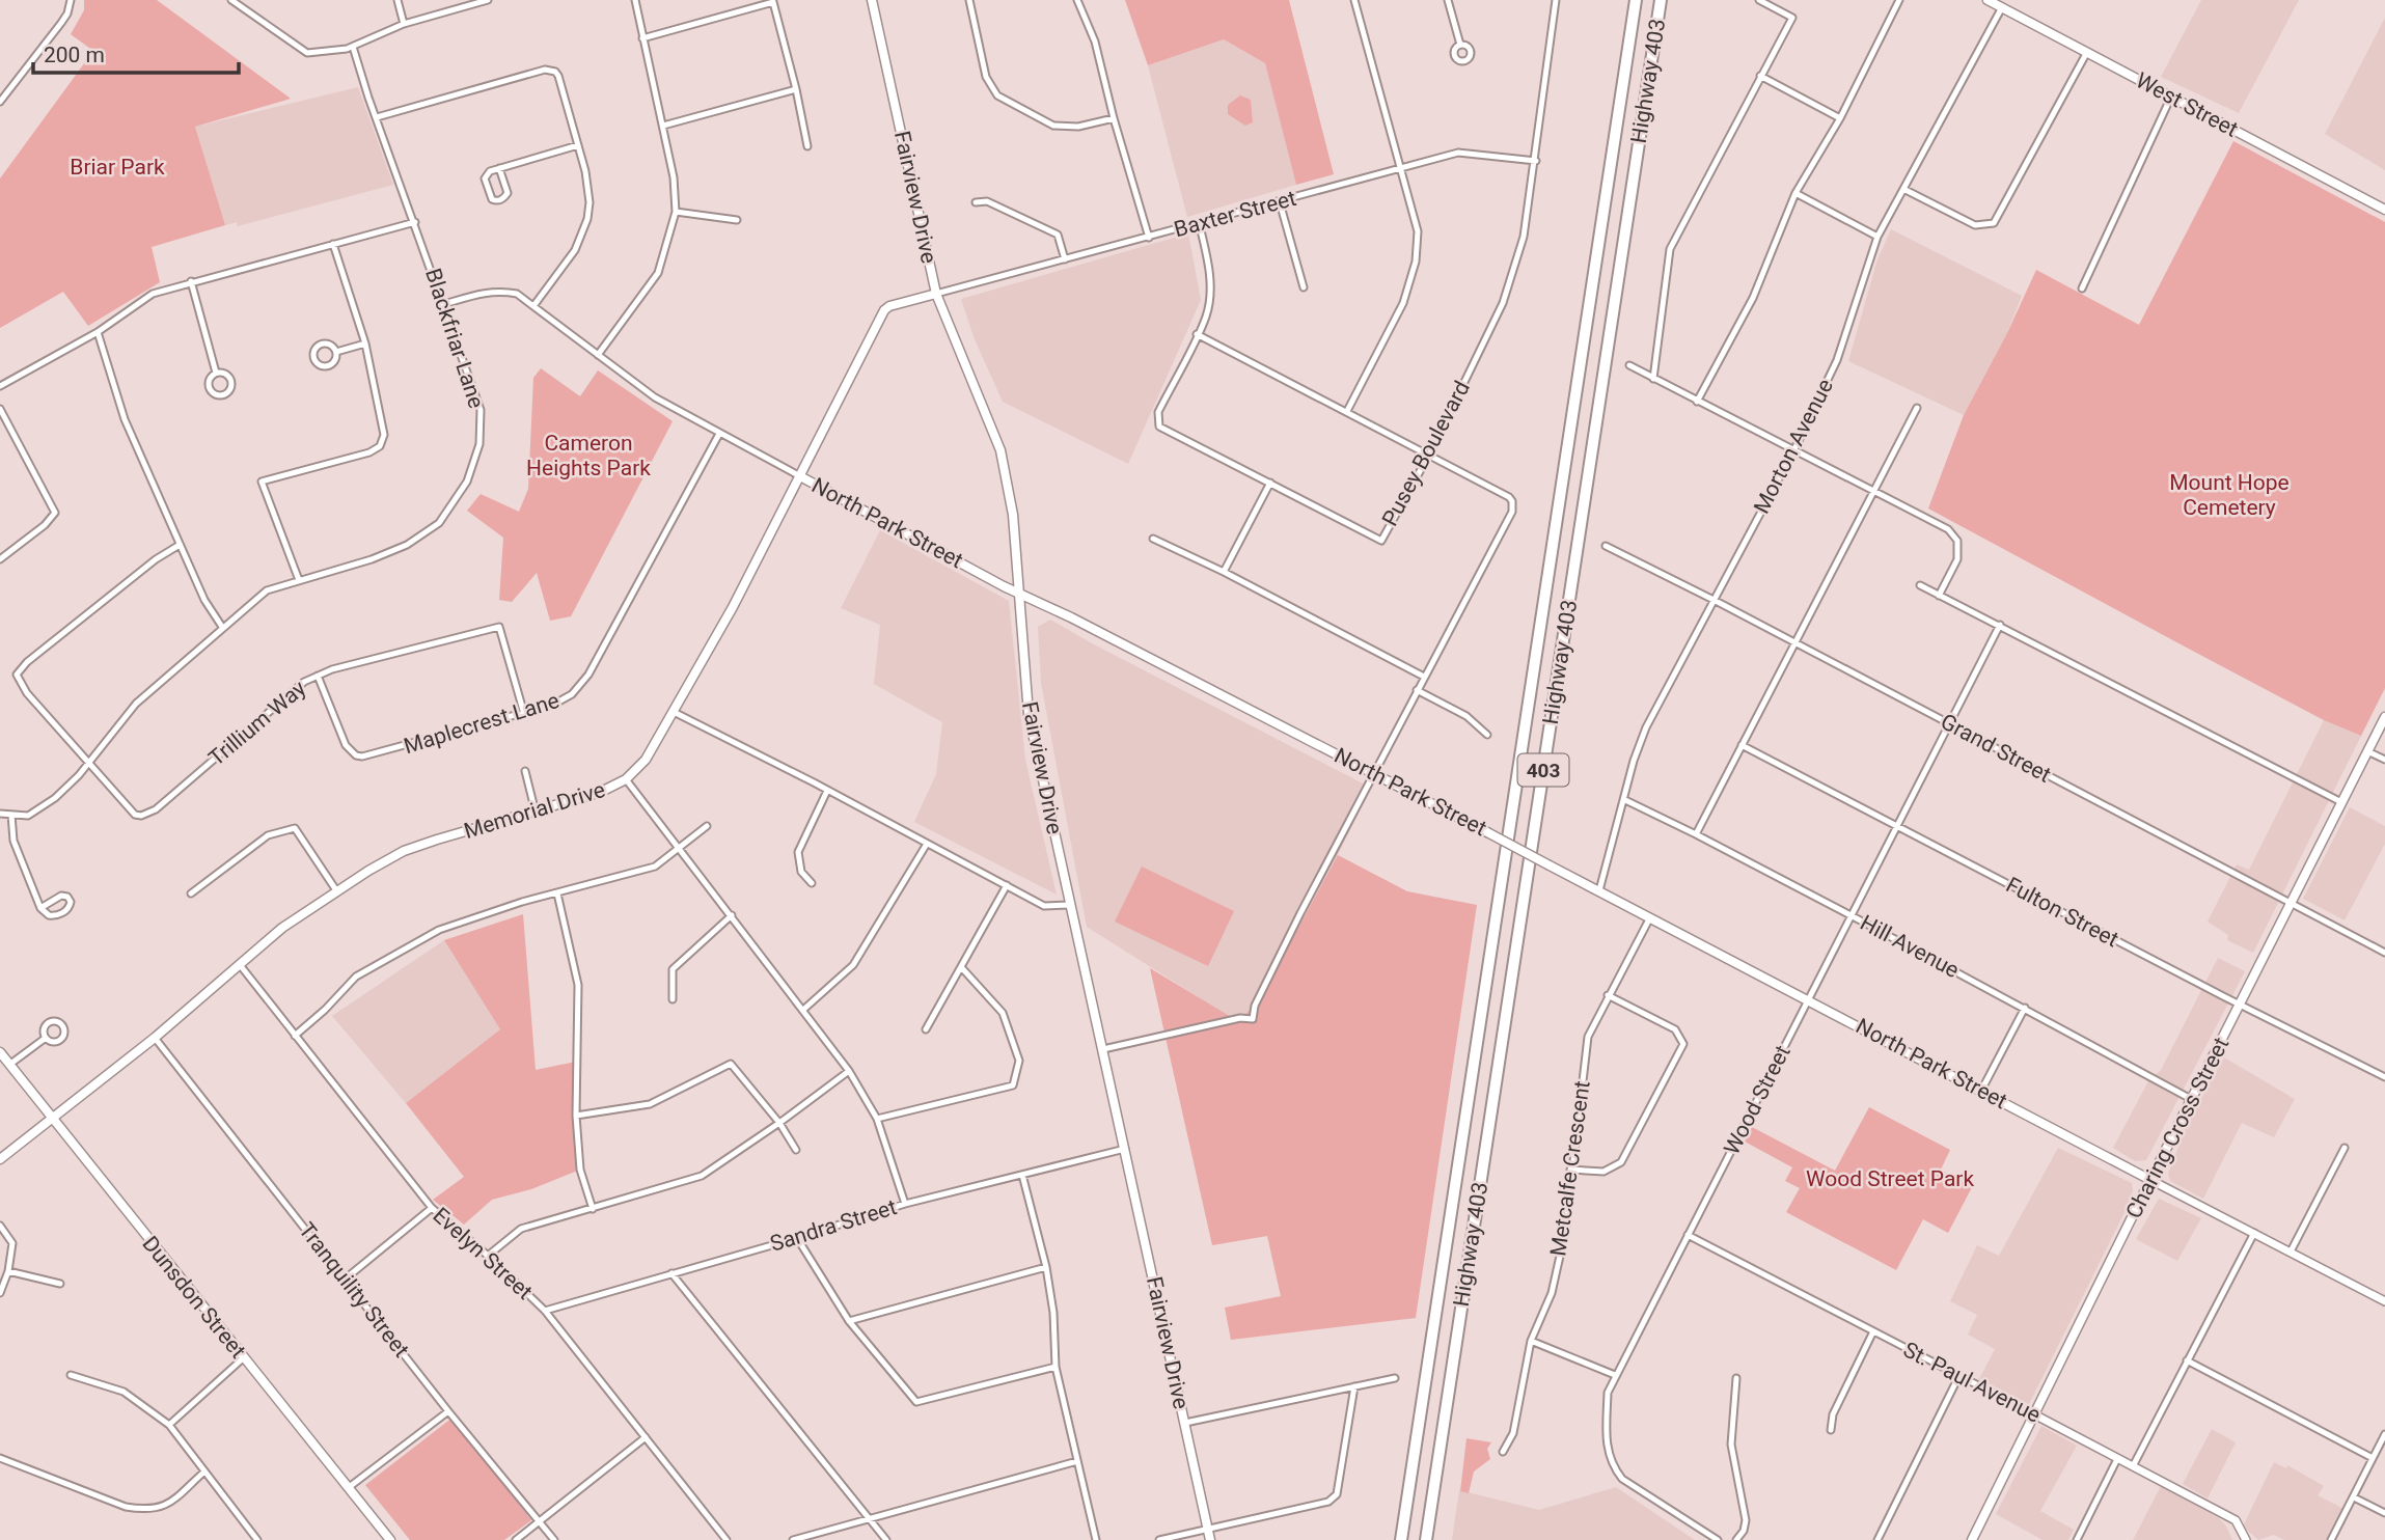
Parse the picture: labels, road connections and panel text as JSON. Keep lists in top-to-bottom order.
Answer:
{
  "streets": {
    "highway": ["Highway 403", "403"],
    "main road": [
      "West Street",
      "Fairview Drive",
      "North Park Street",
      "Memorial Drive",
      "Charing Cross Street",
      "Dunsdon Street"
    ],
    "street": [
      "Baxter Street",
      "Blackfriar Lane",
      "Morton Avenue",
      "Pusey Boulevard",
      "Trillium Way",
      "Maplecrest Lane",
      "Grand Street",
      "Fulton Street",
      "Hill Avenue",
      "Wood Street",
      "Metcalfe Crescent",
      "Sandra Street",
      "Evelyn Street",
      "Tranquility Street",
      "St. Paul Avenue"
    ]
  },
  "crossings": [
    ["West Street", "Morton Avenue"],
    ["Fairview Drive", "Baxter Street"],
    ["Fairview Drive", "North Park Street"],
    ["Fairview Drive", "Memorial Drive"],
    ["Fairview Drive", "Sandra Street"],
    ["Baxter Street", "Pusey Boulevard"],
    ["Baxter Street", "Memorial Drive"],
    ["Blackfriar Lane", "North Park Street"],
    ["Blackfriar Lane", "Trillium Way"],
    ["Morton Avenue", "North Park Street"],
    ["Morton Avenue", "Grand Street"],
    ["Morton Avenue", "Hill Avenue"],
    ["North Park Street", "Maplecrest Lane"],
    ["North Park Street", "Memorial Drive"],
    ["North Park Street", "Wood Street"],
    ["North Park Street", "Charing Cross Street"],
    ["North Park Street", "Metcalfe Crescent"],
    ["Trillium Way", "Maplecrest Lane"],
    ["Grand Street", "Wood Street"],
    ["Grand Street", "Charing Cross Street"],
    ["Memorial Drive", "Evelyn Street"],
    ["Memorial Drive", "Tranquility Street"],
    ["Memorial Drive", "Dunsdon Street"],
    ["Fulton Street", "Wood Street"],
    ["Fulton Street", "Charing Cross Street"],
    ["Hill Avenue", "Wood Street"],
    ["Hill Avenue", "Charing Cross Street"],
    ["Wood Street", "St. Paul Avenue"],
    ["Charing Cross Street", "St. Paul Avenue"],
    ["Sandra Street", "Evelyn Street"]
  ],
  "parks": [
    "Briar Park",
    "Cameron Heights Park",
    "Mount Hope Cemetery",
    "Wood Street Park"
  ],
  "scale_bar": "200 m"
}
